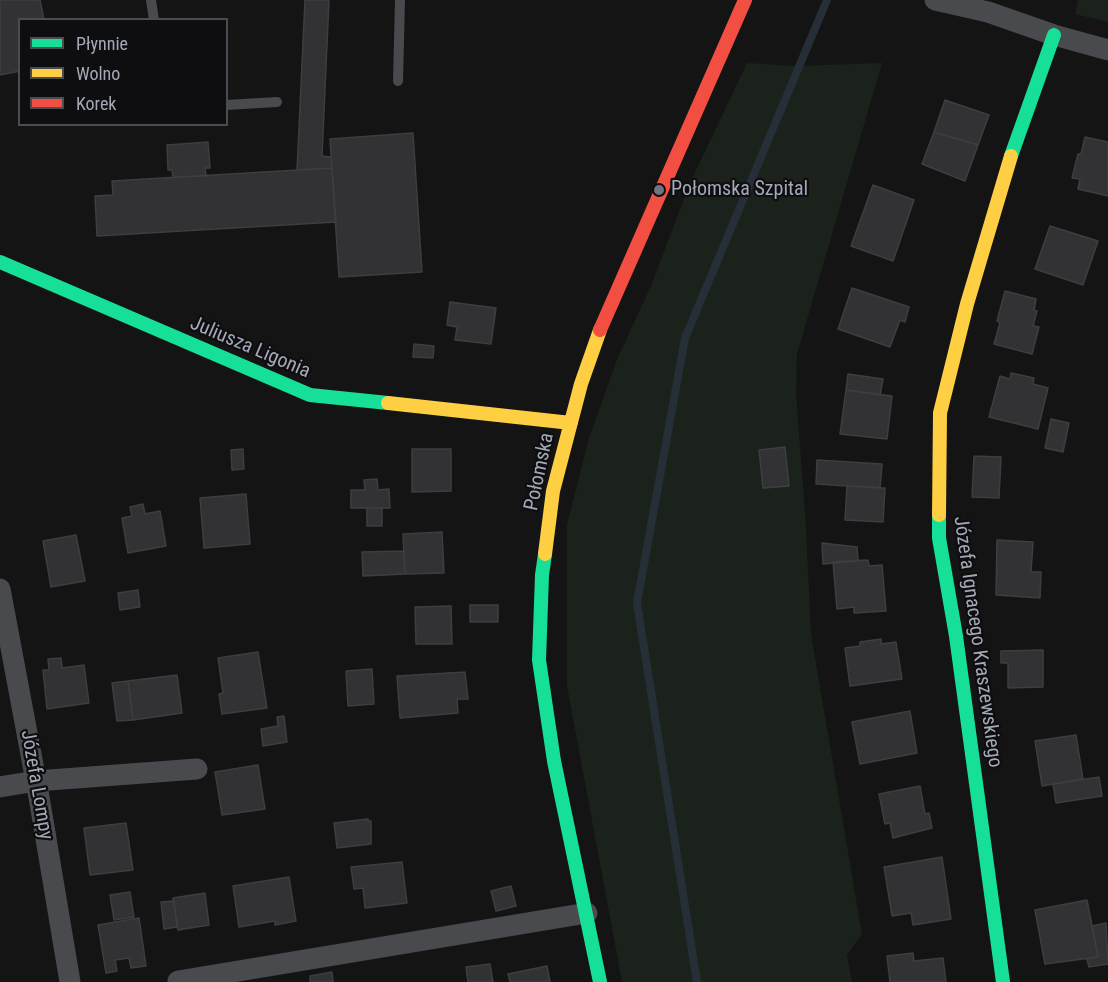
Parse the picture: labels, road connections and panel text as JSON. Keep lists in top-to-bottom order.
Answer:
{
  "streets": {
    "street": [
      "Juliusza Ligonia",
      "Połomska",
      "Józefa Ignacego Kraszewskiego",
      "Józefa Lompy"
    ]
  },
  "crossings": [
    ["Juliusza Ligonia", "Połomska"]
  ],
  "places": ["Połomska Szpital"],
  "legend": ["Płynnie", "Wolno", "Korek"]
}
